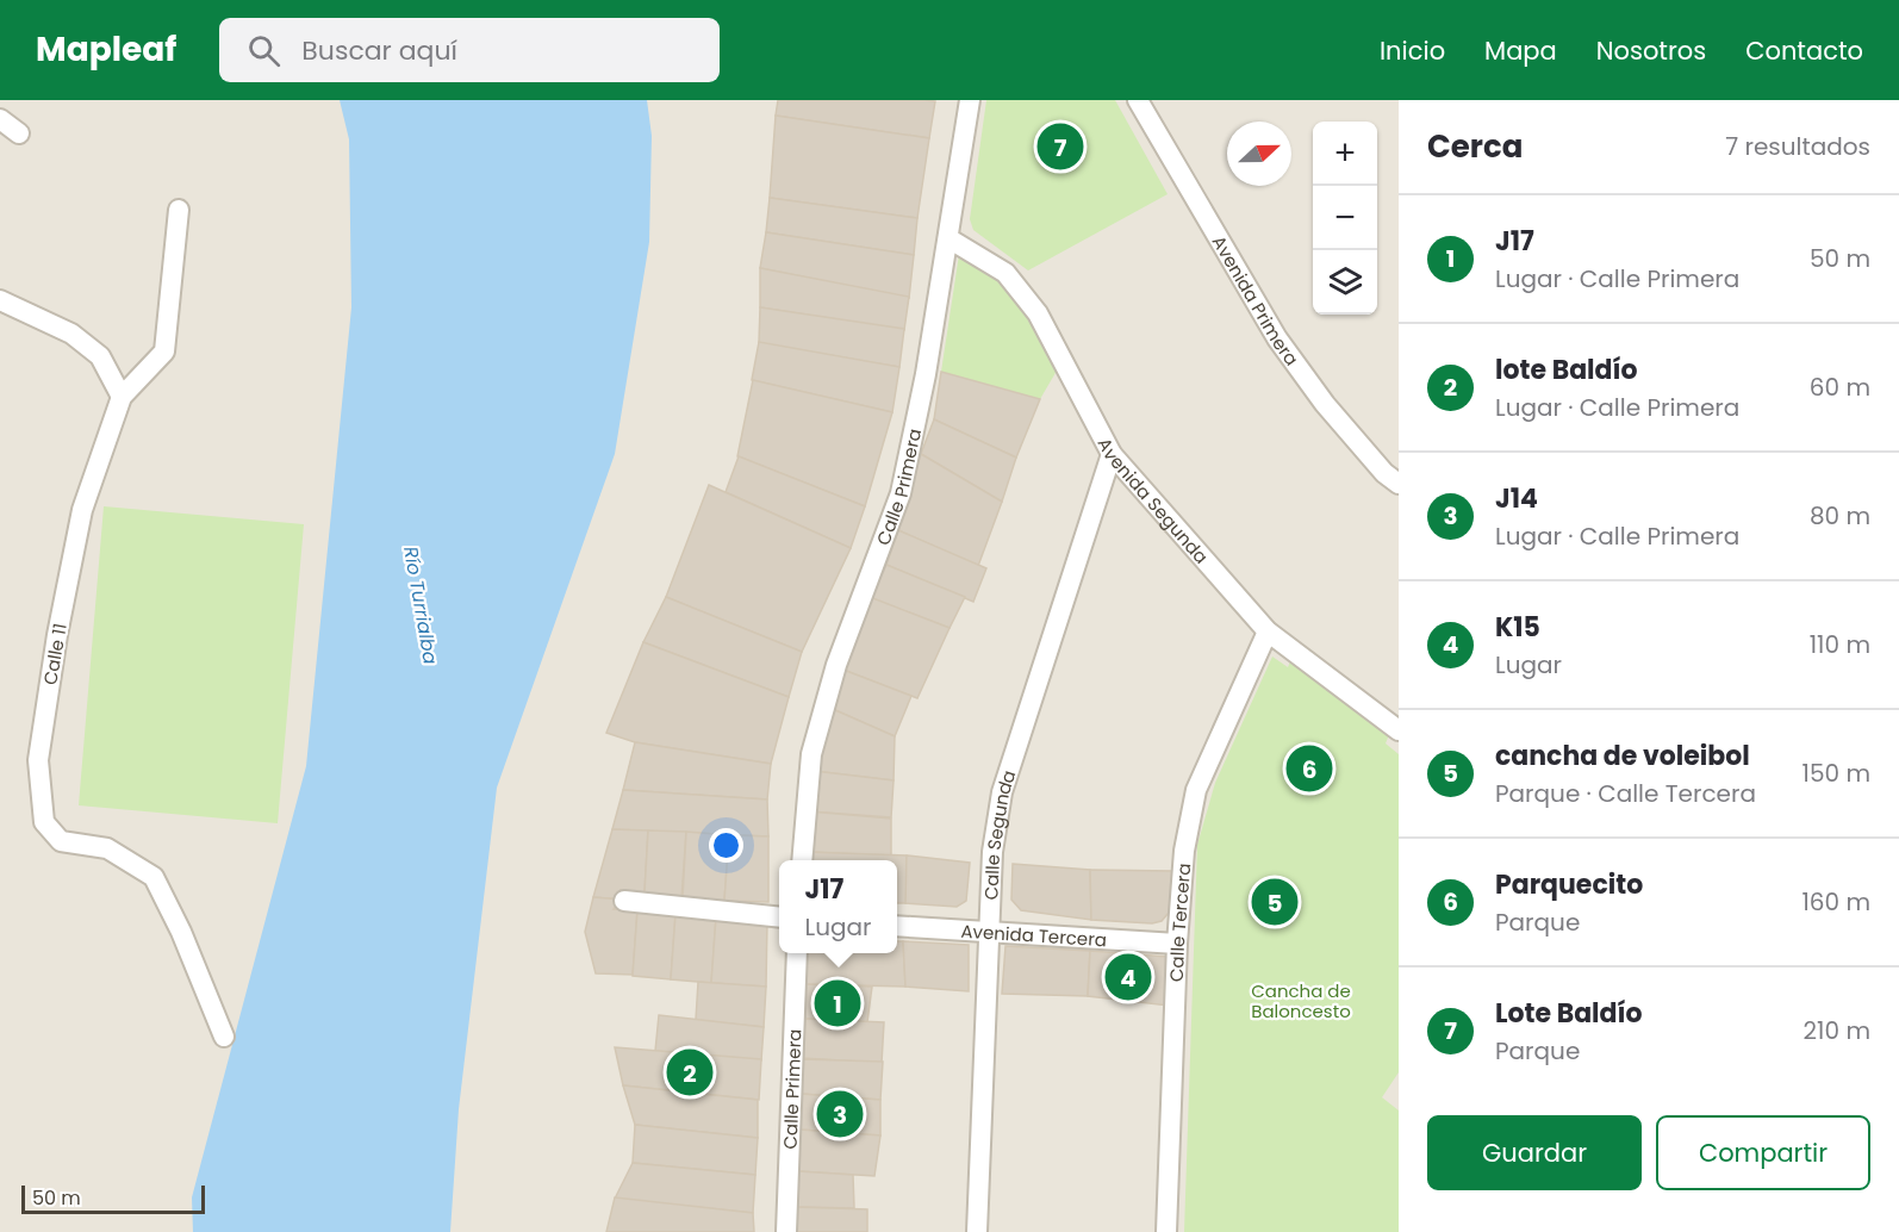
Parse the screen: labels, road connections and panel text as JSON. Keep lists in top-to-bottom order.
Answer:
{
  "streets": {
    "street": [
      "Avenida Primera",
      "Calle Primera",
      "Avenida Segunda",
      "Calle 11",
      "Calle Segunda",
      "Calle Tercera",
      "Avenida Tercera"
    ]
  },
  "crossings": [
    ["Calle Primera", "Avenida Segunda"],
    ["Avenida Segunda", "Calle Segunda"],
    ["Avenida Segunda", "Calle Tercera"],
    ["Calle Segunda", "Avenida Tercera"],
    ["Calle Tercera", "Avenida Tercera"]
  ],
  "water": ["Río Turrialba"],
  "parks": ["Cancha de Baloncesto"],
  "scale_bar": "50 m",
  "north": "right",
  "page": {
    "header": "Mapleaf",
    "search": "Buscar aquí",
    "nav": [
      "Inicio",
      "Mapa",
      "Nosotros",
      "Contacto"
    ],
    "heading": ["Cerca", "7 resultados"],
    "pins": [
      "7",
      "6",
      "5",
      "4",
      "1",
      "2",
      "3"
    ],
    "map_buttons": ["+", "−"],
    "list": [
      {
        "mark": "1",
        "name": "J17",
        "note": "Lugar · Calle Primera",
        "value": "50 m"
      },
      {
        "mark": "2",
        "name": "lote Baldío",
        "note": "Lugar · Calle Primera",
        "value": "60 m"
      },
      {
        "mark": "3",
        "name": "J14",
        "note": "Lugar · Calle Primera",
        "value": "80 m"
      },
      {
        "mark": "4",
        "name": "K15",
        "note": "Lugar",
        "value": "110 m"
      },
      {
        "mark": "5",
        "name": "cancha de voleibol",
        "note": "Parque · Calle Tercera",
        "value": "150 m"
      },
      {
        "mark": "6",
        "name": "Parquecito",
        "note": "Parque",
        "value": "160 m"
      },
      {
        "mark": "7",
        "name": "Lote Baldío",
        "note": "Parque",
        "value": "210 m"
      }
    ],
    "popup": ["J17", "Lugar"],
    "buttons": ["Guardar", "Compartir"],
    "scale": "50 m"
  }
}
